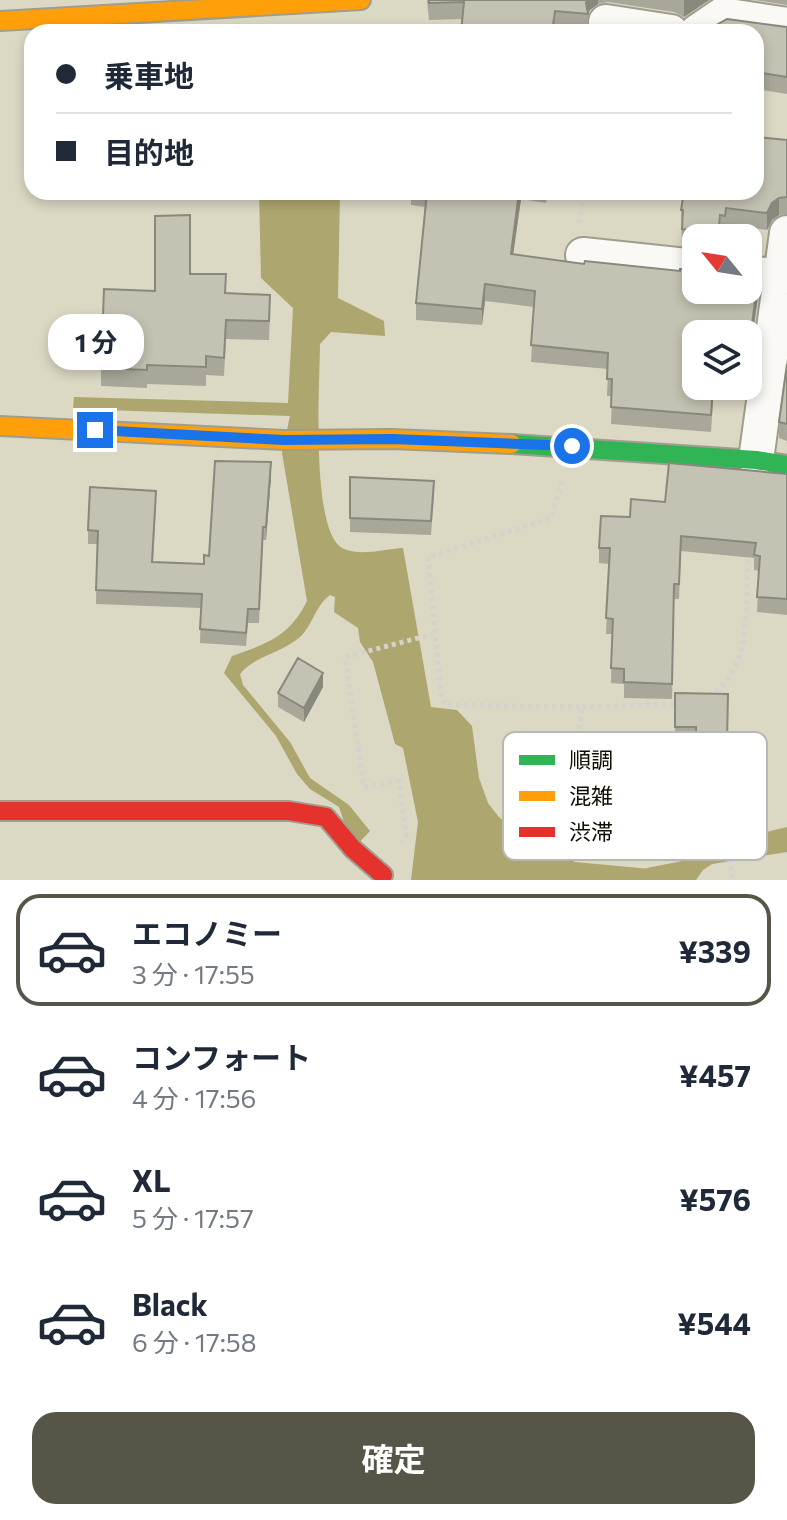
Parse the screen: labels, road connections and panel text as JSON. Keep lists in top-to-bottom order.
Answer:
{
  "legend": ["順調", "混雑", "渋滞"],
  "north": "top left",
  "page": {
    "banner": ["乗車地", "目的地"],
    "bubble": "1 分",
    "list": [
      {
        "name": "エコノミー",
        "note": "3 分 · 17:55",
        "value": "¥339"
      },
      {
        "name": "コンフォート",
        "note": "4 分 · 17:56",
        "value": "¥457"
      },
      {
        "name": "XL",
        "note": "5 分 · 17:57",
        "value": "¥576"
      },
      {
        "name": "Black",
        "note": "6 分 · 17:58",
        "value": "¥544"
      }
    ],
    "buttons": "確定"
  }
}
